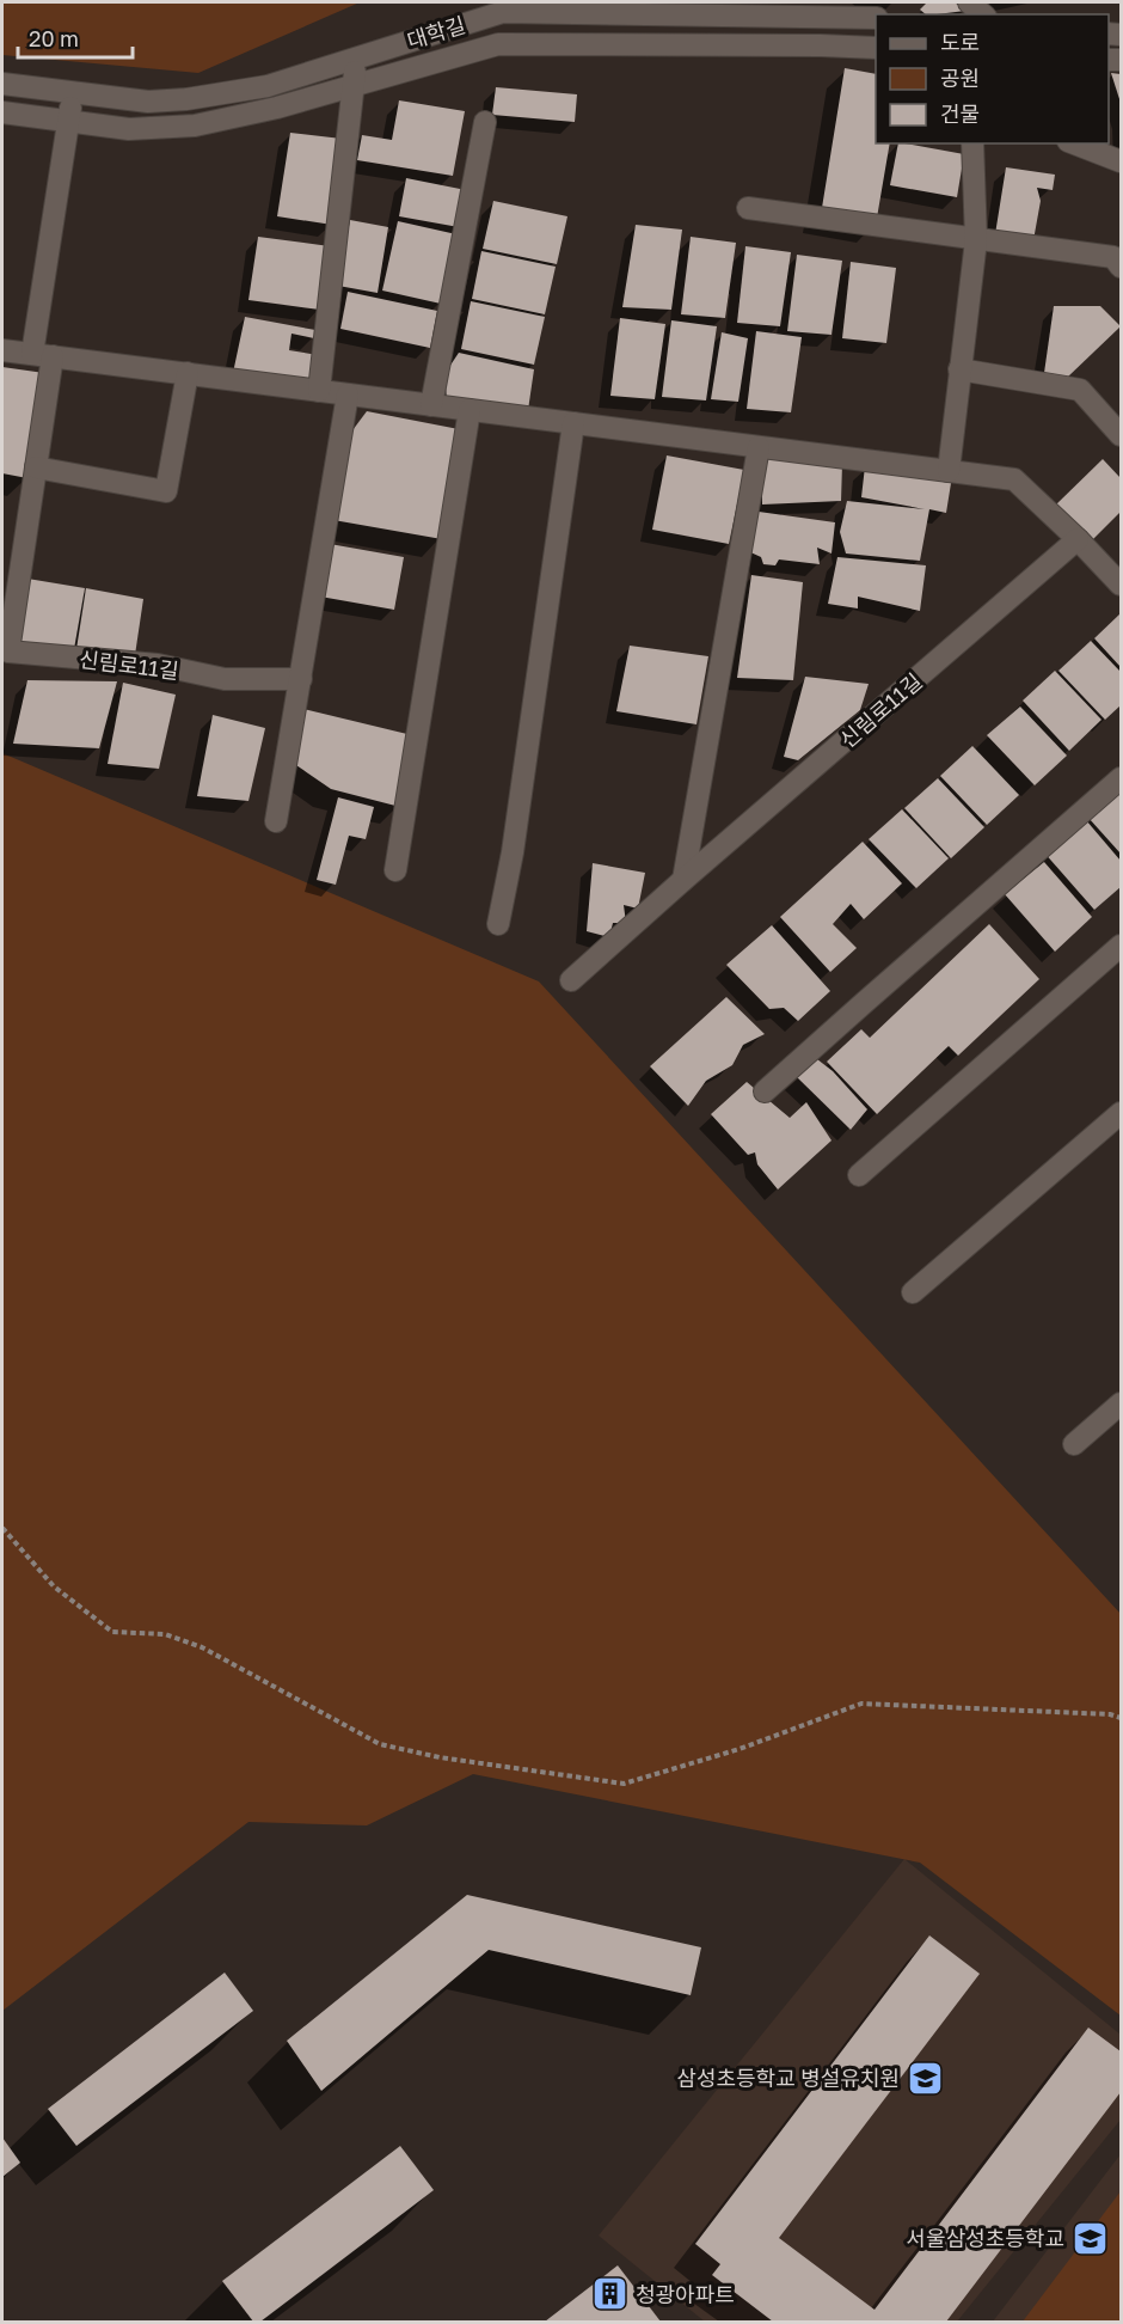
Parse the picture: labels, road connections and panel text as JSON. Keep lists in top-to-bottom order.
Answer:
{
  "streets": {
    "street": ["대학길", "신림로11길"]
  },
  "crossings": [
    ["대학길", "신림로11길"]
  ],
  "places": {
    "school or university": ["삼성초등학교 병설유치원", "서울삼성초등학교"],
    "building": ["청광아파트"]
  },
  "legend": ["도로", "공원", "건물"],
  "scale_bar": "20 m"
}
